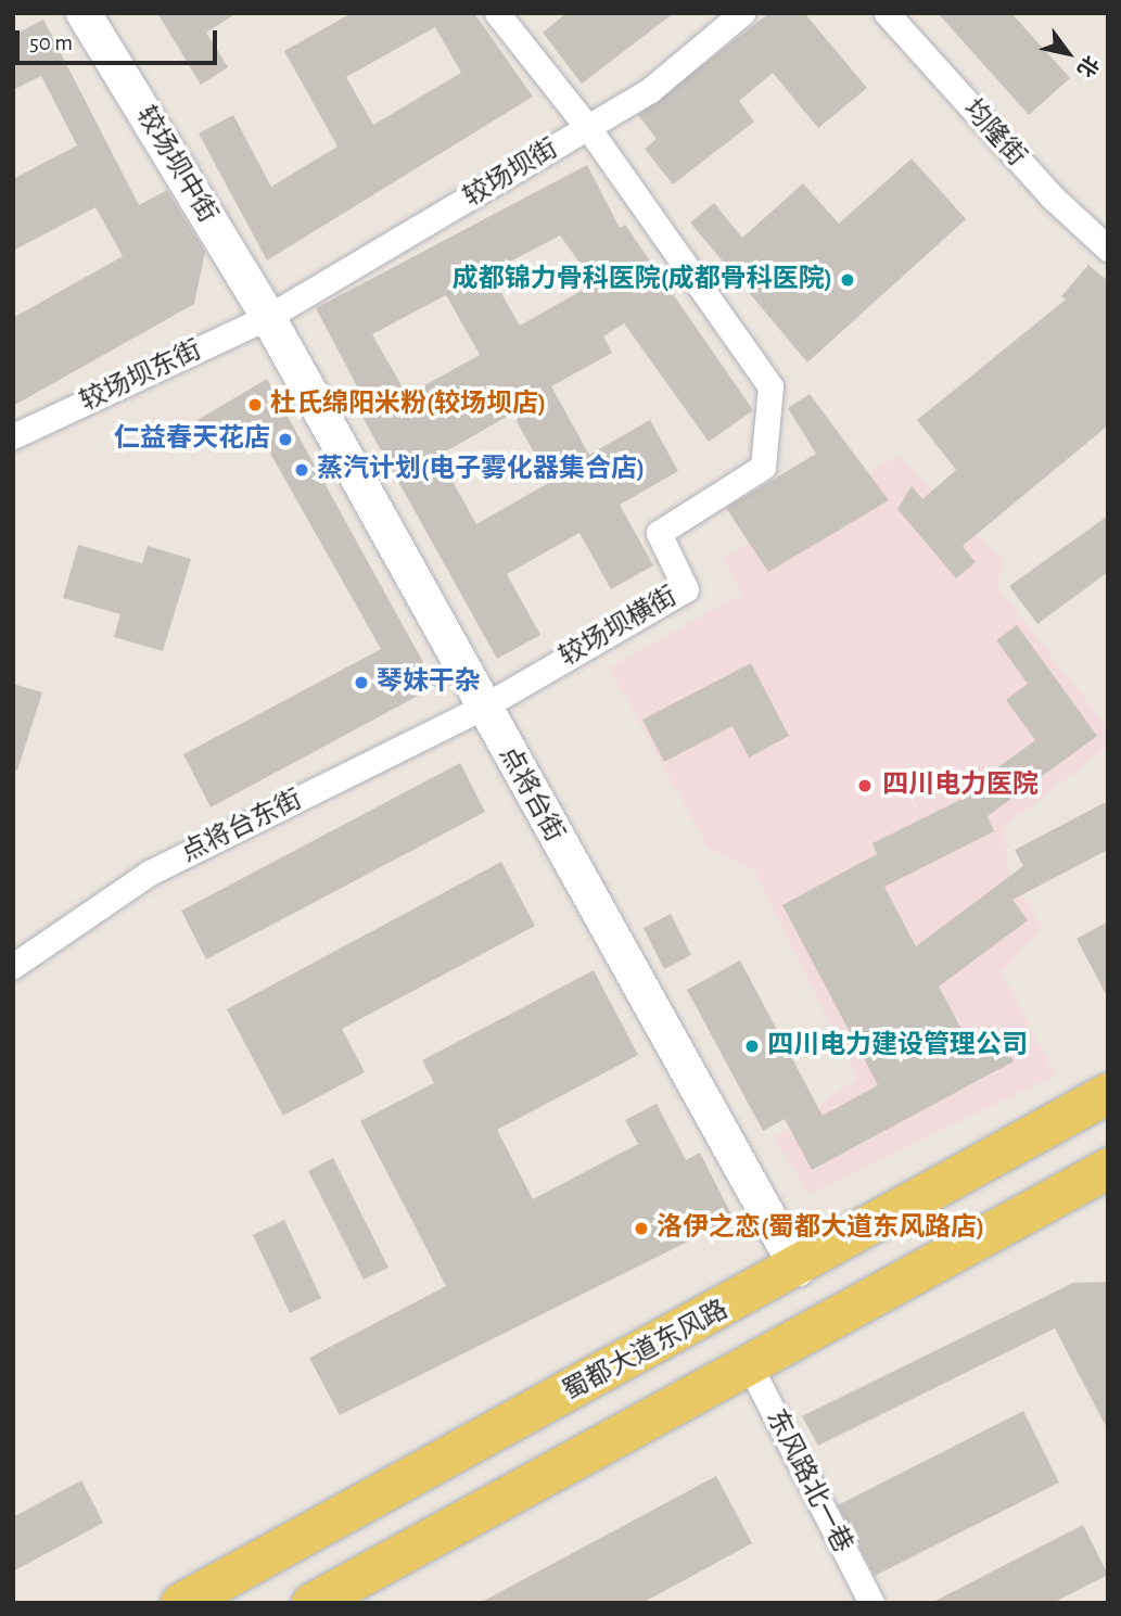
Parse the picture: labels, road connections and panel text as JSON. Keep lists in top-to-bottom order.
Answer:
{
  "streets": {
    "main road": ["蜀都大道东风路"],
    "street": [
      "均隆街",
      "较场坝中街",
      "较场坝街",
      "较场坝东街",
      "较场坝横街",
      "点将台街",
      "点将台东街",
      "东风路北一巷"
    ]
  },
  "crossings": [
    ["较场坝中街", "较场坝街"],
    ["较场坝中街", "较场坝东街"],
    ["较场坝中街", "点将台街"],
    ["较场坝街", "较场坝东街"],
    ["较场坝街", "较场坝横街"],
    ["较场坝街", "点将台街"],
    ["较场坝东街", "点将台街"],
    ["较场坝横街", "点将台街"],
    ["较场坝横街", "点将台东街"],
    ["点将台街", "点将台东街"],
    ["点将台街", "蜀都大道东风路"],
    ["蜀都大道东风路", "东风路北一巷"]
  ],
  "places": [
    "成都锦力骨科医院(成都骨科医院)",
    "杜氏绵阳米粉(较场坝店)",
    "仁益春天花店",
    "蒸汽计划(电子雾化器集合店)",
    "琴妹干杂",
    "四川电力医院",
    "四川电力建设管理公司",
    "洛伊之恋(蜀都大道东风路店)"
  ],
  "scale_bar": "50 m",
  "north": "bottom right"
}
